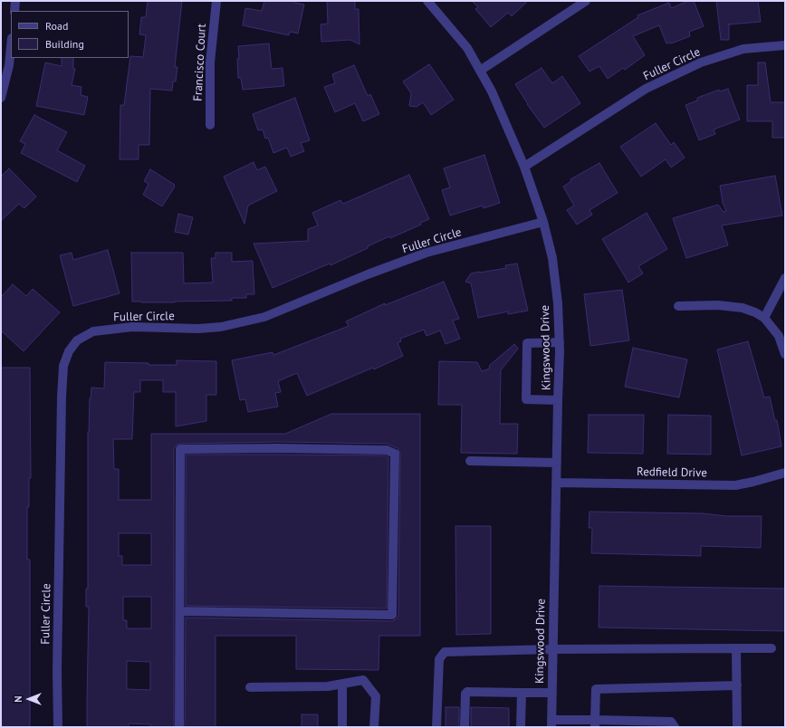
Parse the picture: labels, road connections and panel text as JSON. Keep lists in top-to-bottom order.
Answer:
{
  "streets": {
    "street": [
      "Francisco Court",
      "Fuller Circle",
      "Kingswood Drive",
      "Redfield Drive"
    ]
  },
  "crossings": [
    ["Fuller Circle", "Kingswood Drive"],
    ["Kingswood Drive", "Redfield Drive"]
  ],
  "legend": ["Road", "Building"],
  "north": "left"
}
